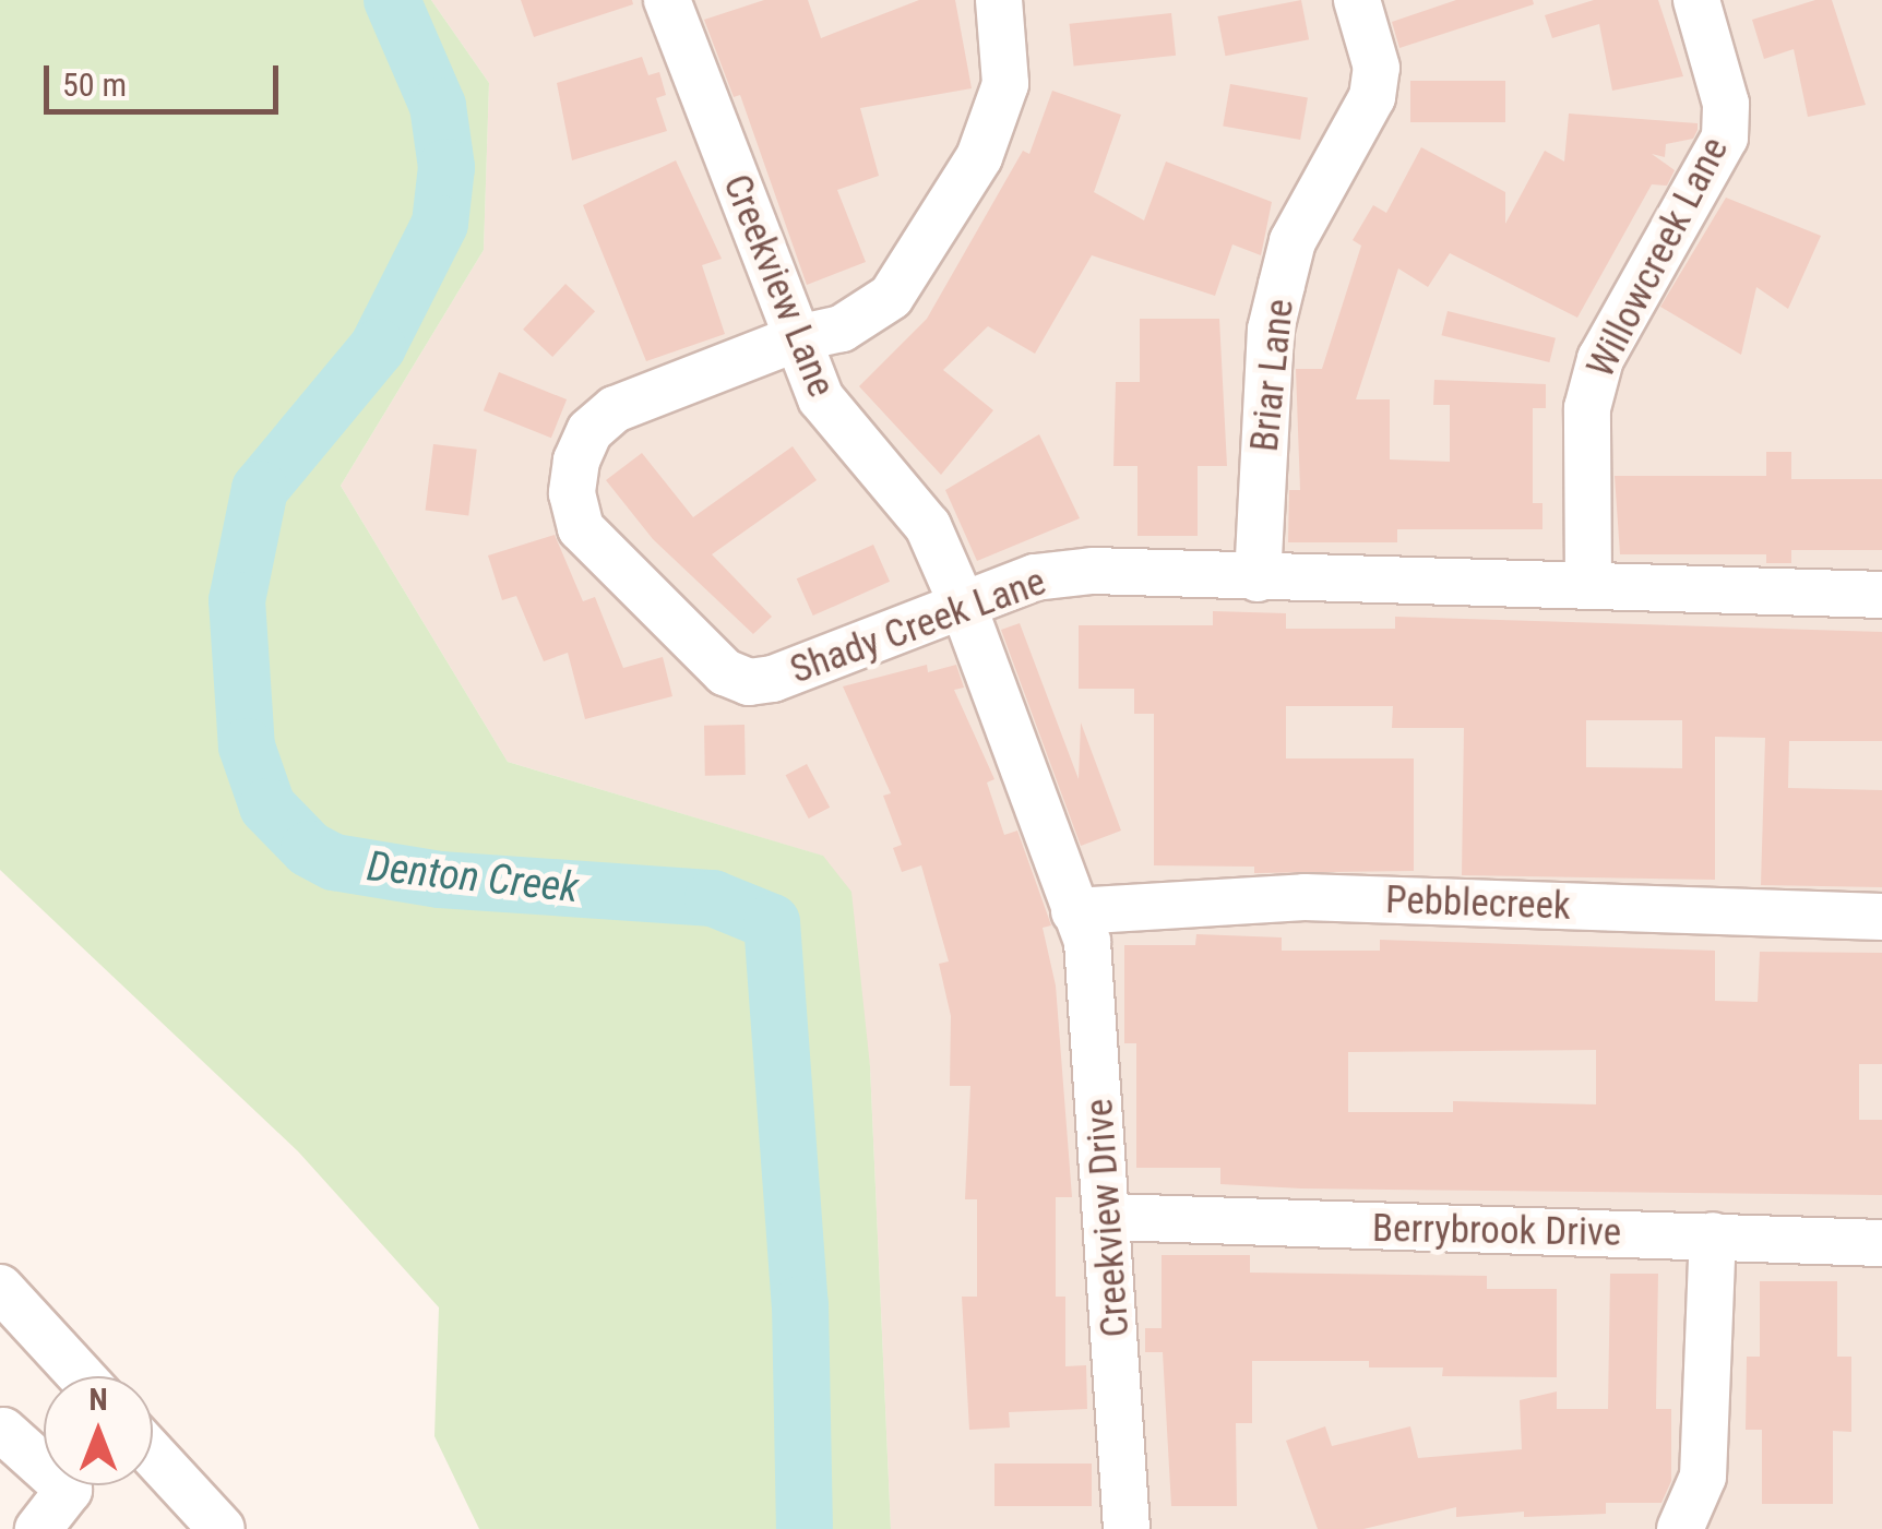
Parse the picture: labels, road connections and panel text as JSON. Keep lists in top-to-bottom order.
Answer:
{
  "streets": {
    "street": [
      "Willowcreek Lane",
      "Creekview Lane",
      "Briar Lane",
      "Shady Creek Lane",
      "Pebblecreek",
      "Creekview Drive",
      "Berrybrook Drive"
    ]
  },
  "crossings": [
    ["Willowcreek Lane", "Shady Creek Lane"],
    ["Creekview Lane", "Shady Creek Lane"],
    ["Creekview Lane", "Pebblecreek"],
    ["Creekview Lane", "Creekview Drive"],
    ["Briar Lane", "Shady Creek Lane"],
    ["Pebblecreek", "Creekview Drive"],
    ["Creekview Drive", "Berrybrook Drive"]
  ],
  "water": ["Denton Creek"],
  "scale_bar": "50 m",
  "north": "top"
}
